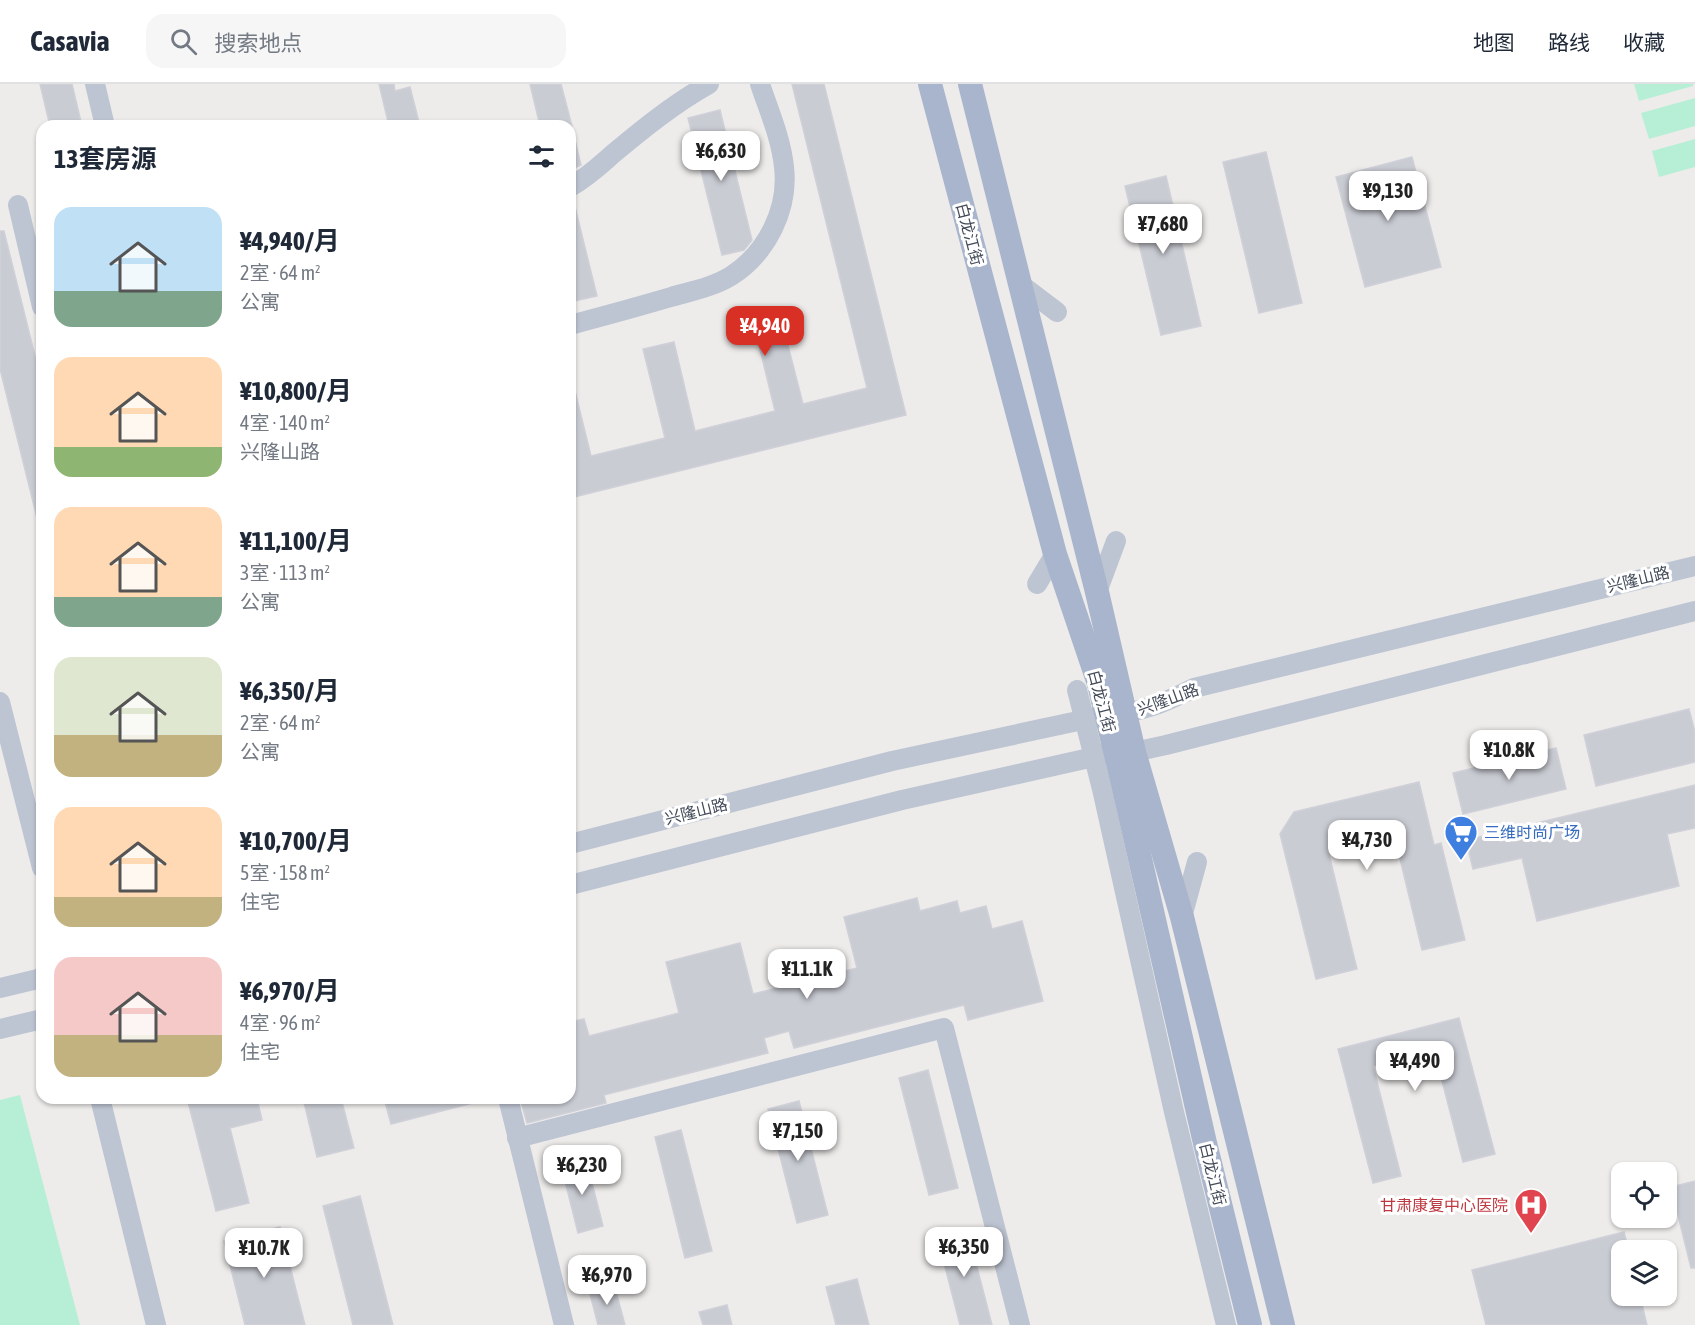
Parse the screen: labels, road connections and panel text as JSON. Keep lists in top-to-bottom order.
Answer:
{
  "streets": {
    "main road": ["白龙江街"],
    "street": ["兴隆山路"]
  },
  "crossings": [
    ["白龙江街", "兴隆山路"]
  ],
  "places": {
    "supermarket": ["三维时尚广场"],
    "hospital": ["甘肃康复中心医院"]
  },
  "page": {
    "header": "Casavia",
    "search": "搜索地点",
    "nav": ["地图", "路线", "收藏"],
    "heading": "13套房源",
    "price": [
      "¥6,630",
      "¥9,130",
      "¥7,680",
      "¥4,940",
      "¥10.8K",
      "¥4,730",
      "¥11.1K",
      "¥4,490",
      "¥7,150",
      "¥6,230",
      "¥6,350",
      "¥10.7K",
      "¥6,970"
    ],
    "list": [
      {
        "name": "¥4,940/月",
        "note": "2室 · 64 m² · 公寓"
      },
      {
        "name": "¥10,800/月",
        "note": "4室 · 140 m² · 兴隆山路"
      },
      {
        "name": "¥11,100/月",
        "note": "3室 · 113 m² · 公寓"
      },
      {
        "name": "¥6,350/月",
        "note": "2室 · 64 m² · 公寓"
      },
      {
        "name": "¥10,700/月",
        "note": "5室 · 158 m² · 住宅"
      },
      {
        "name": "¥6,970/月",
        "note": "4室 · 96 m² · 住宅"
      }
    ]
  }
}
